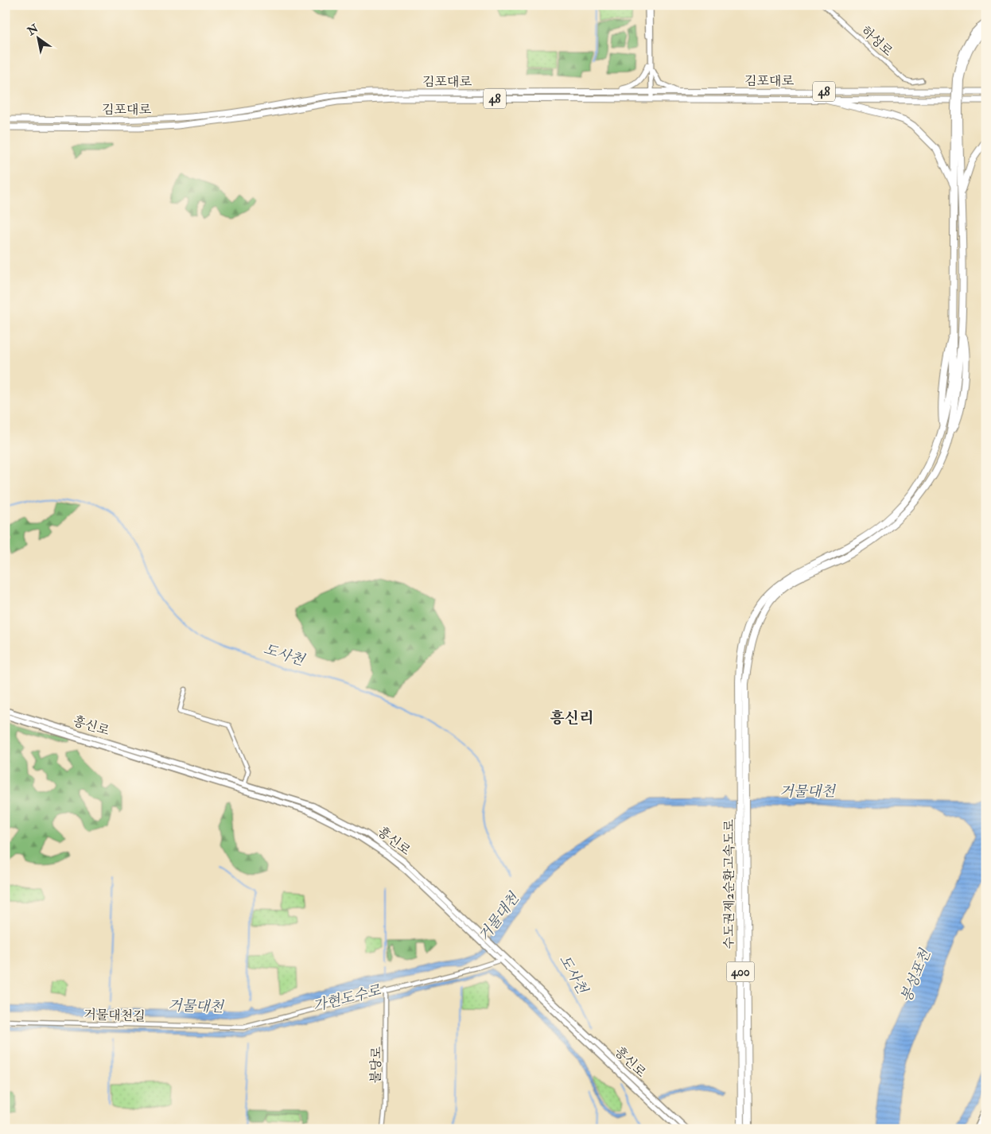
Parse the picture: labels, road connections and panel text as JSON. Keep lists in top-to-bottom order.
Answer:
{
  "streets": {
    "highway": ["수도권제2순환고속도로", "400"],
    "main road": ["김포대로", "48", "흥신로"],
    "street": ["하성로", "거물대천길", "불당로"]
  },
  "crossings": [
    ["거물대천길", "불당로"]
  ],
  "districts": ["흥신리"],
  "water": [
    "도사천",
    "거물대천",
    "봉성포천",
    "가현도수로"
  ],
  "north": "top left"
}
